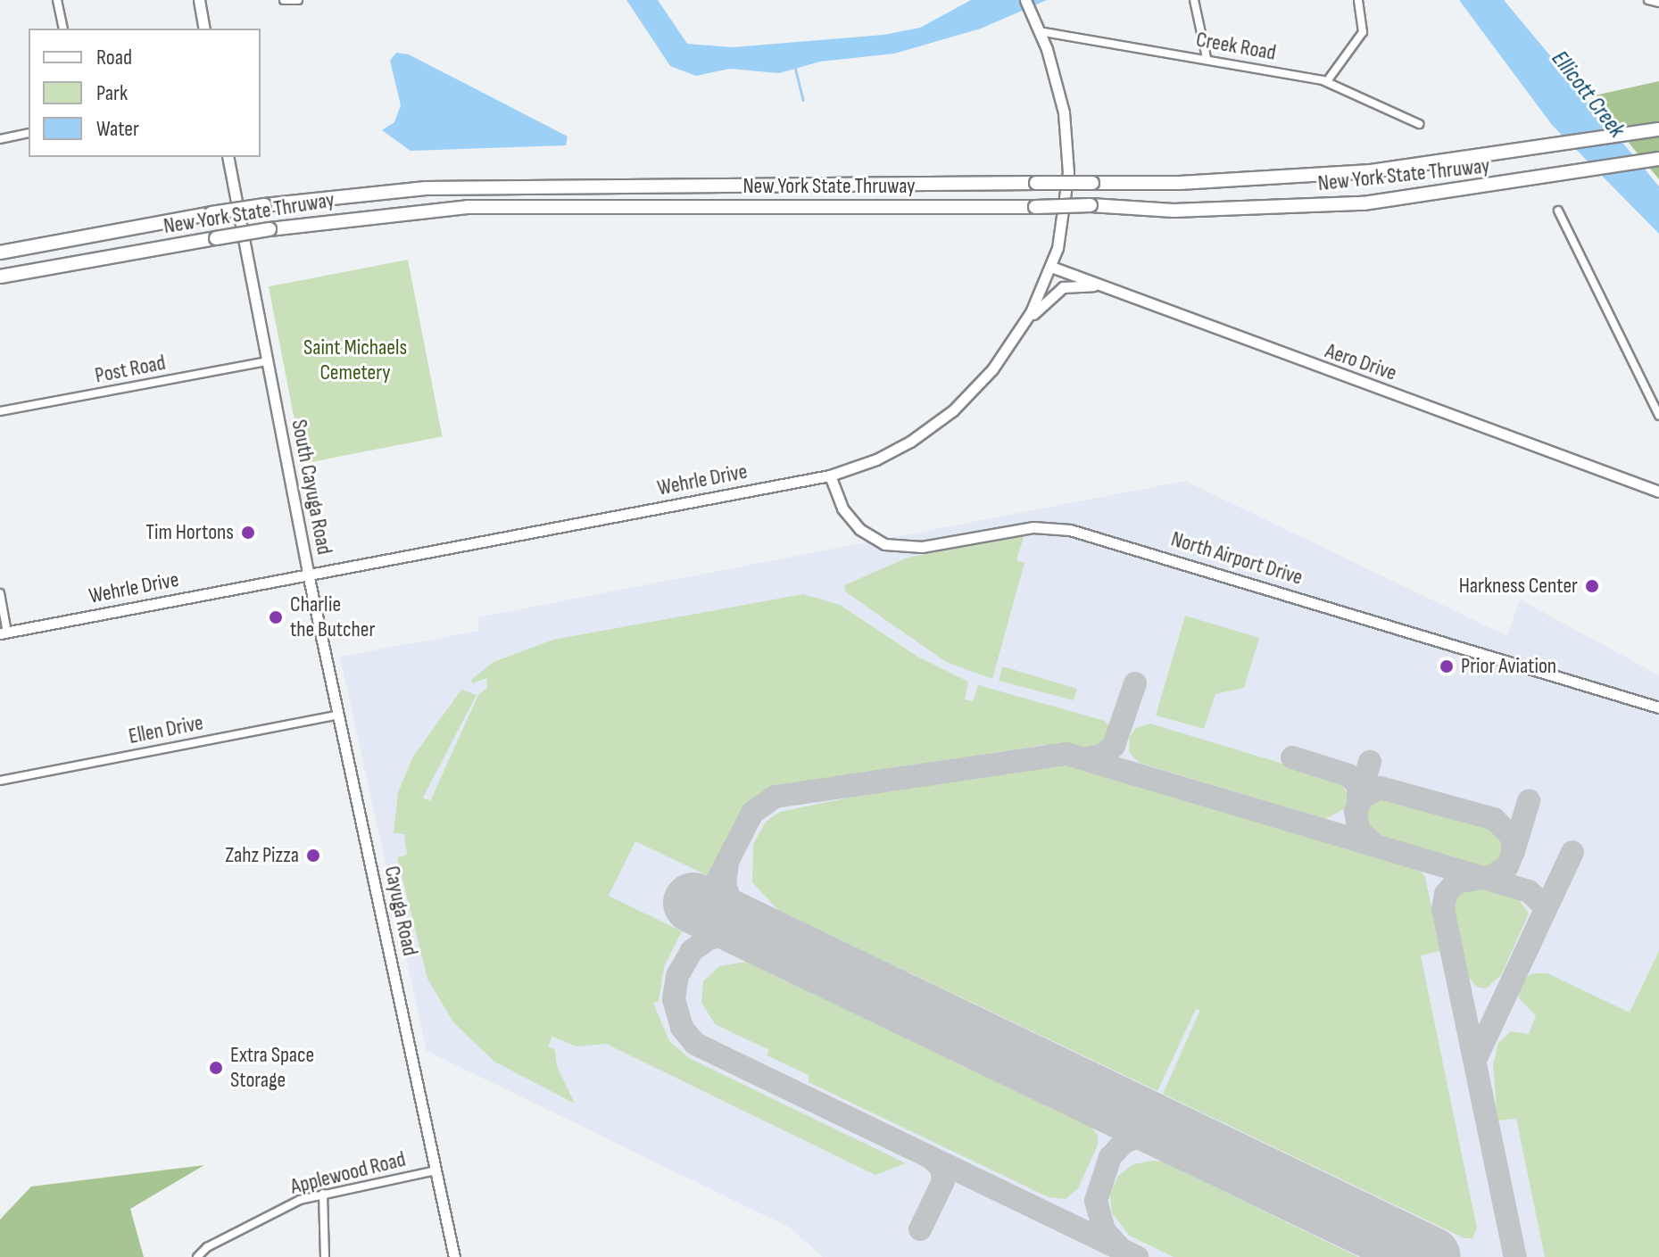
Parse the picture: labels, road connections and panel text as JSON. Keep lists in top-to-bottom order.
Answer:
{
  "streets": {
    "highway": ["New York State Thruway"],
    "street": [
      "Creek Road",
      "Aero Drive",
      "Post Road",
      "Wehrle Drive",
      "South Cayuga Road",
      "North Airport Drive",
      "Ellen Drive",
      "Cayuga Road",
      "Applewood Road"
    ]
  },
  "crossings": [
    ["Creek Road", "Wehrle Drive"],
    ["Aero Drive", "Wehrle Drive"],
    ["Post Road", "South Cayuga Road"],
    ["Wehrle Drive", "South Cayuga Road"],
    ["Wehrle Drive", "North Airport Drive"],
    ["Wehrle Drive", "Cayuga Road"],
    ["South Cayuga Road", "Cayuga Road"],
    ["Ellen Drive", "Cayuga Road"],
    ["Cayuga Road", "Applewood Road"]
  ],
  "water": ["Ellicott Creek"],
  "parks": ["Saint Michaels Cemetery"],
  "places": [
    "Tim Hortons",
    "Harkness Center",
    "Charlie the Butcher",
    "Prior Aviation",
    "Zahz Pizza",
    "Extra Space Storage"
  ],
  "legend": ["Road", "Park", "Water"]
}
